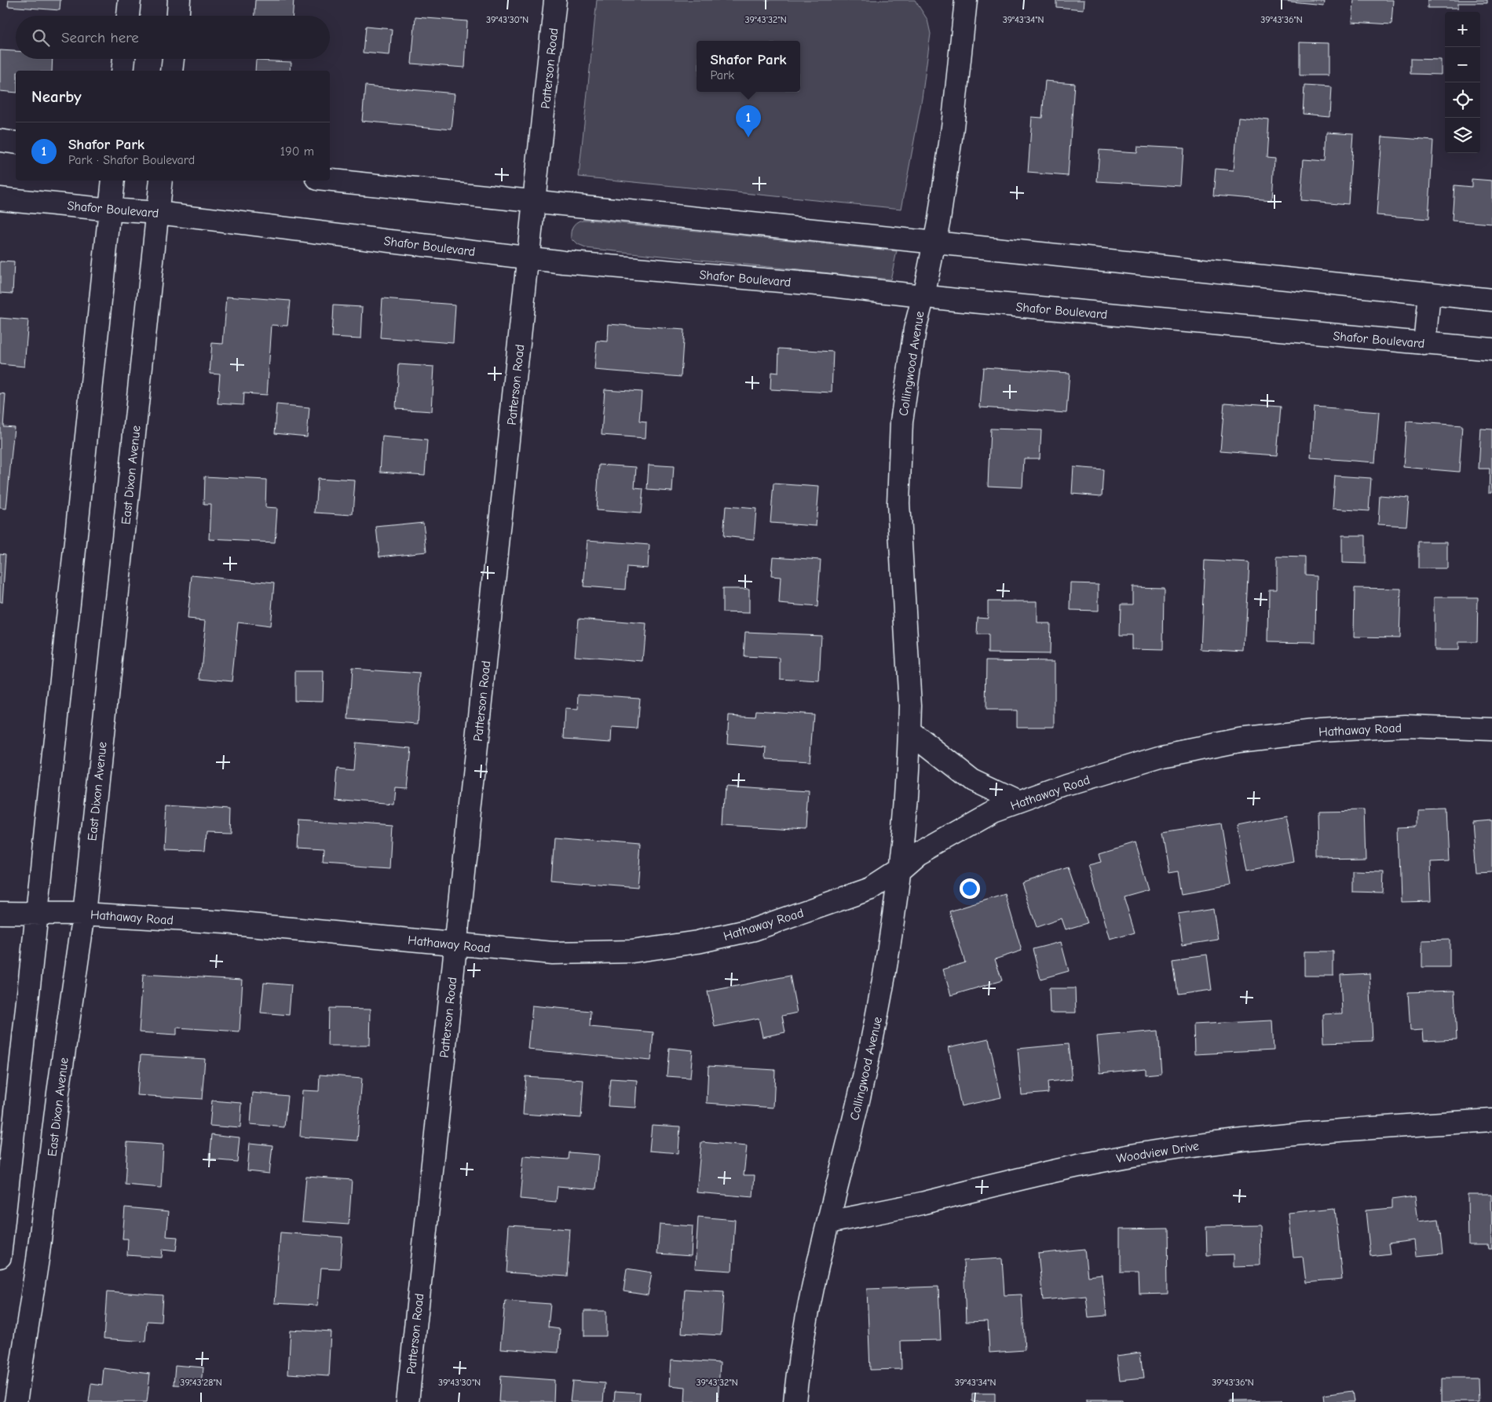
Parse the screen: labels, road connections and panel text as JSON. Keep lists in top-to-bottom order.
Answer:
{
  "streets": {
    "street": [
      "Patterson Road",
      "Shafor Boulevard",
      "Collingwood Avenue",
      "East Dixon Avenue",
      "Hathaway Road",
      "Woodview Drive"
    ]
  },
  "crossings": [
    ["Patterson Road", "Shafor Boulevard"],
    ["Patterson Road", "Hathaway Road"],
    ["Shafor Boulevard", "Collingwood Avenue"],
    ["Shafor Boulevard", "East Dixon Avenue"],
    ["Collingwood Avenue", "Hathaway Road"],
    ["Collingwood Avenue", "Woodview Drive"],
    ["East Dixon Avenue", "Hathaway Road"]
  ],
  "page": {
    "map_buttons": ["+", "−"],
    "search": "Search here",
    "popup": ["Shafor Park", "Park"],
    "heading": "Nearby",
    "pins": "1",
    "list": [
      {
        "mark": "1",
        "name": "Shafor Park",
        "note": "Park · Shafor Boulevard",
        "value": "190 m"
      }
    ]
  },
  "coordinates": [
    "39°43'30\"N",
    "39°43'32\"N",
    "39°43'34\"N",
    "39°43'36\"N",
    "39°43'28\"N"
  ]
}
